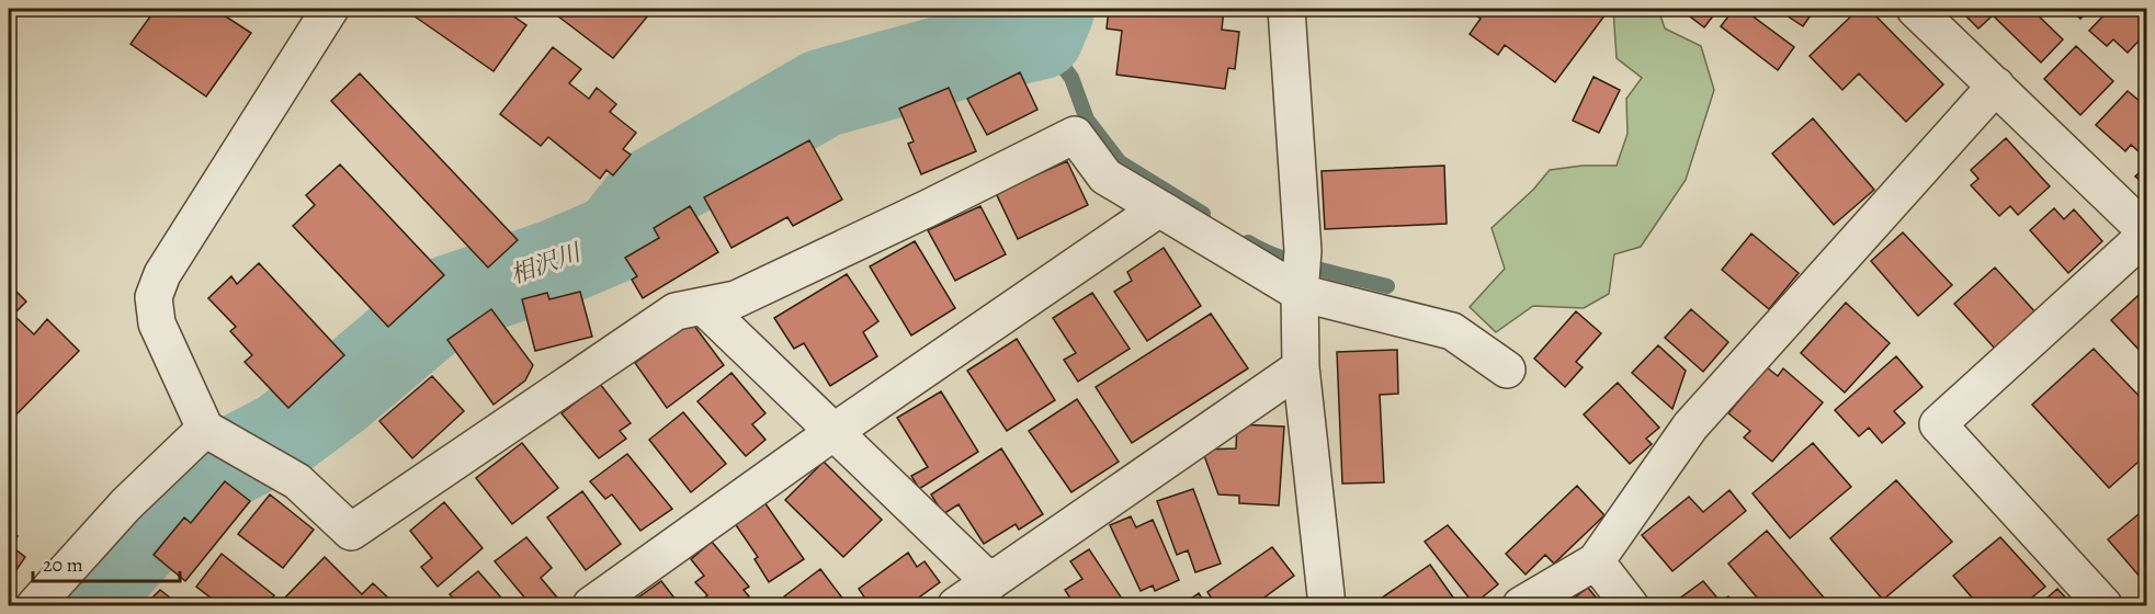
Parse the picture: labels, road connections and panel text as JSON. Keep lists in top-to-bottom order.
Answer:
{
  "water": ["相沢川"],
  "scale_bar": "20 m"
}
